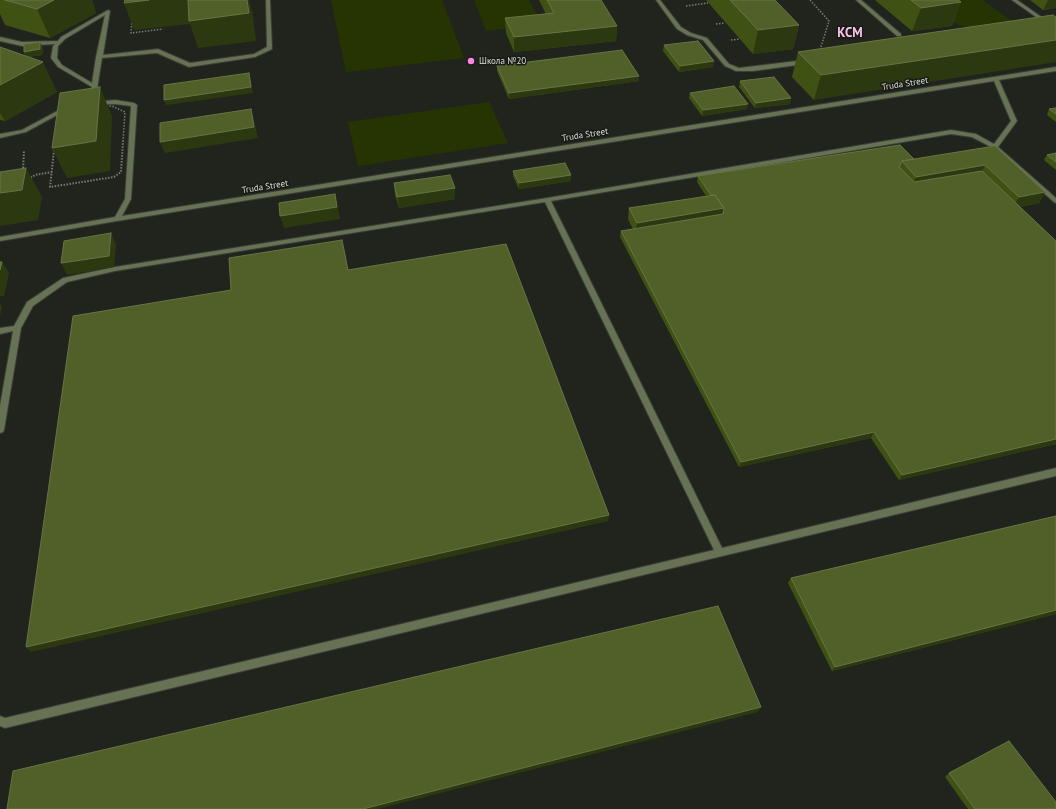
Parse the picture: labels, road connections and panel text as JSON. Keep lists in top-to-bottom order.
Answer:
{
  "streets": {
    "lane": ["Truda Street"]
  },
  "districts": ["КСМ"],
  "places": ["Школа №20"]
}
